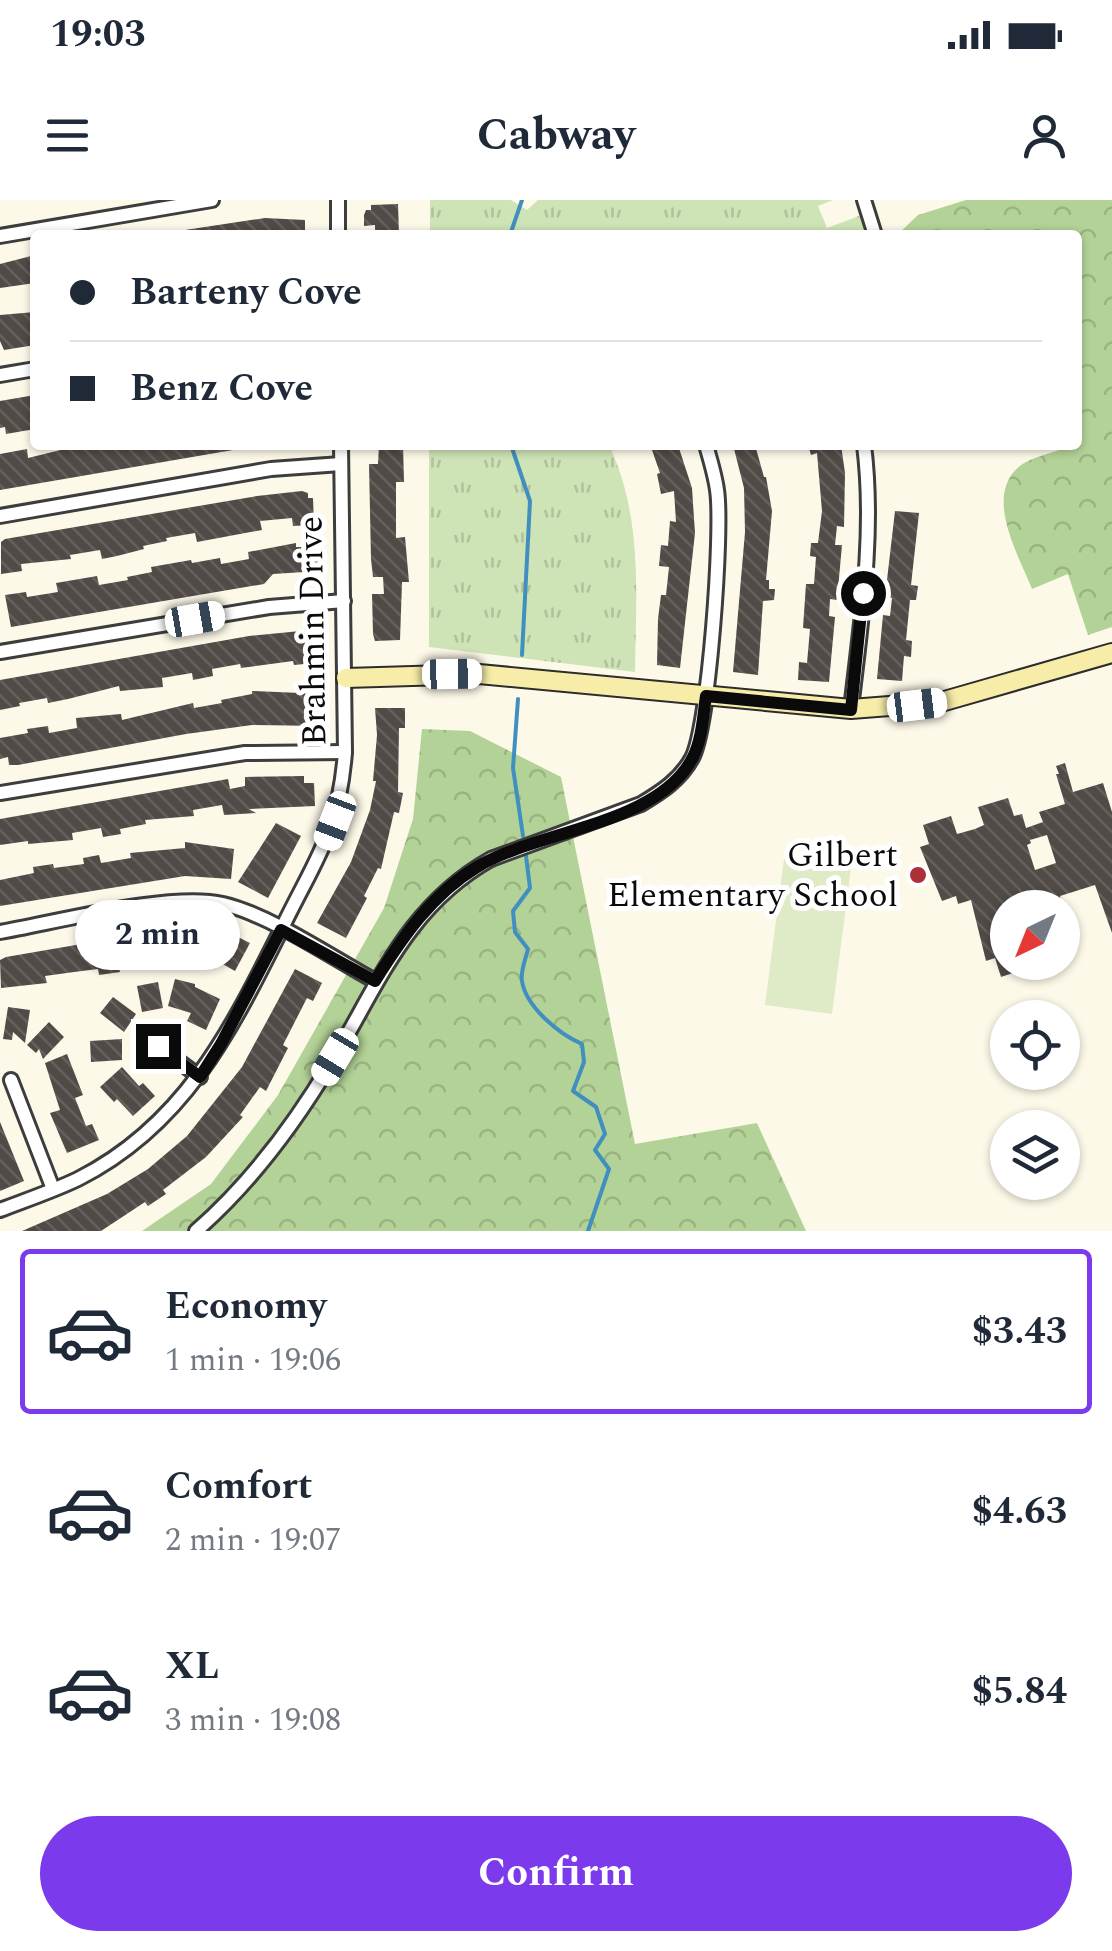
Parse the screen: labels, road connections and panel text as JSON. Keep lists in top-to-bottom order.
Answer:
{
  "streets": {
    "street": ["Brahmin Drive"]
  },
  "places": ["Gilbert Elementary School"],
  "north": "bottom left",
  "page": {
    "status": "19:03",
    "header": "Cabway",
    "banner": ["Barteny Cove", "Benz Cove"],
    "bubble": "2 min",
    "list": [
      {
        "name": "Economy",
        "note": "1 min · 19:06",
        "value": "$3.43"
      },
      {
        "name": "Comfort",
        "note": "2 min · 19:07",
        "value": "$4.63"
      },
      {
        "name": "XL",
        "note": "3 min · 19:08",
        "value": "$5.84"
      }
    ],
    "buttons": "Confirm"
  }
}
